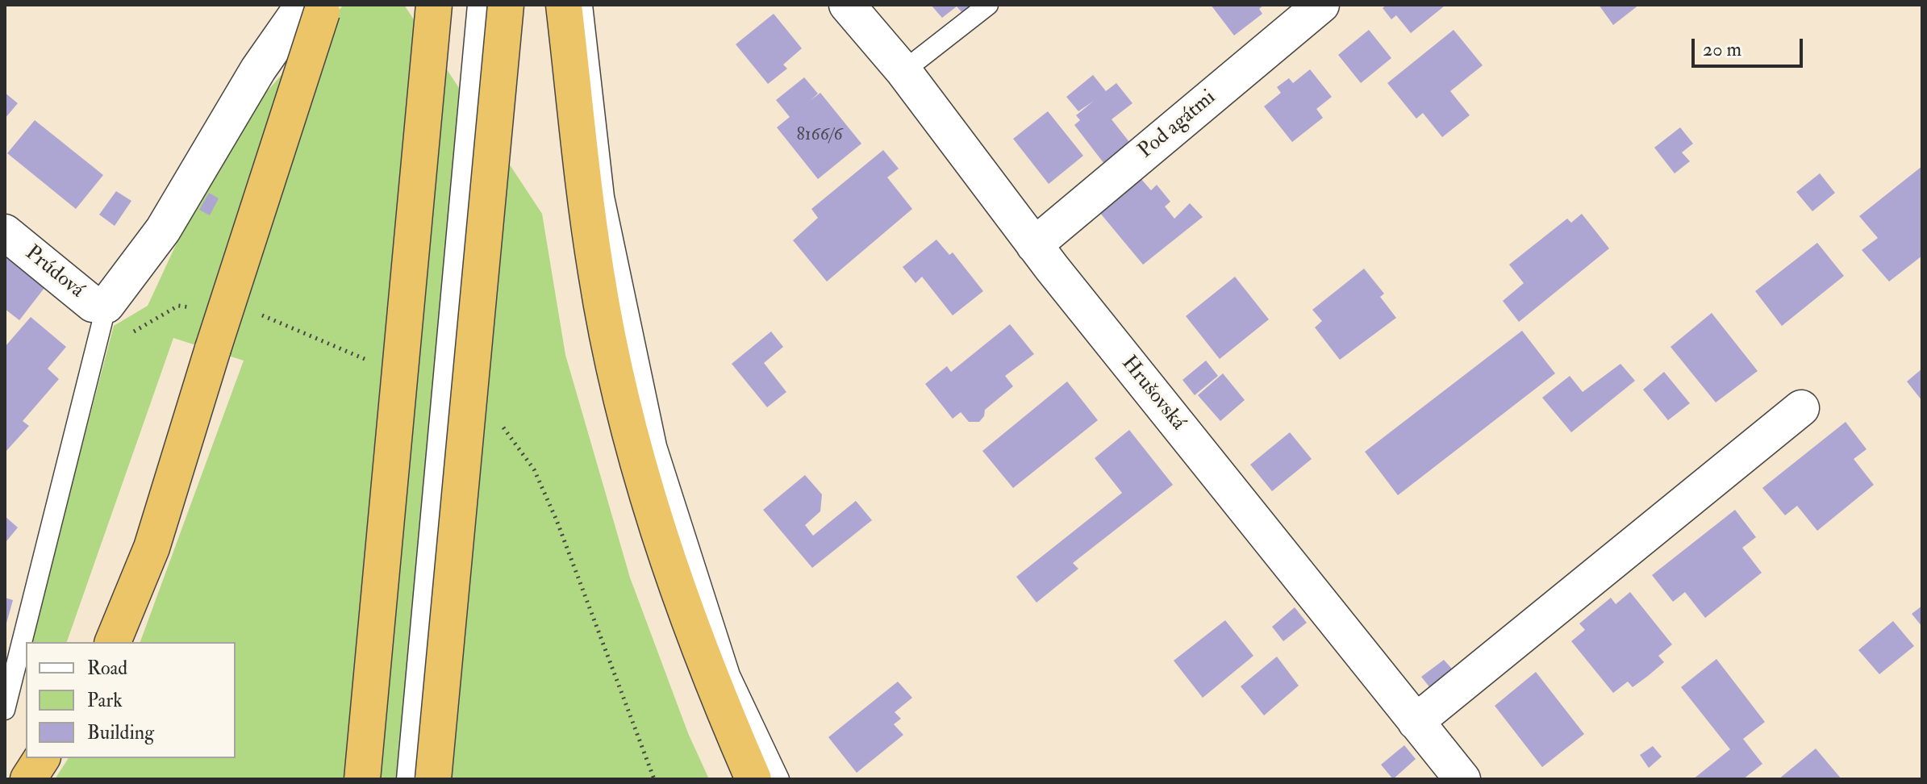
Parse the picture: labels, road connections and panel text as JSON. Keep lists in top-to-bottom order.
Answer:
{
  "streets": {
    "street": ["Pod agátmi", "Prúdová", "Hrušovská"]
  },
  "crossings": [
    ["Pod agátmi", "Hrušovská"]
  ],
  "house_numbers": ["8166/6"],
  "legend": ["Road", "Park", "Building"],
  "scale_bar": "20 m"
}
